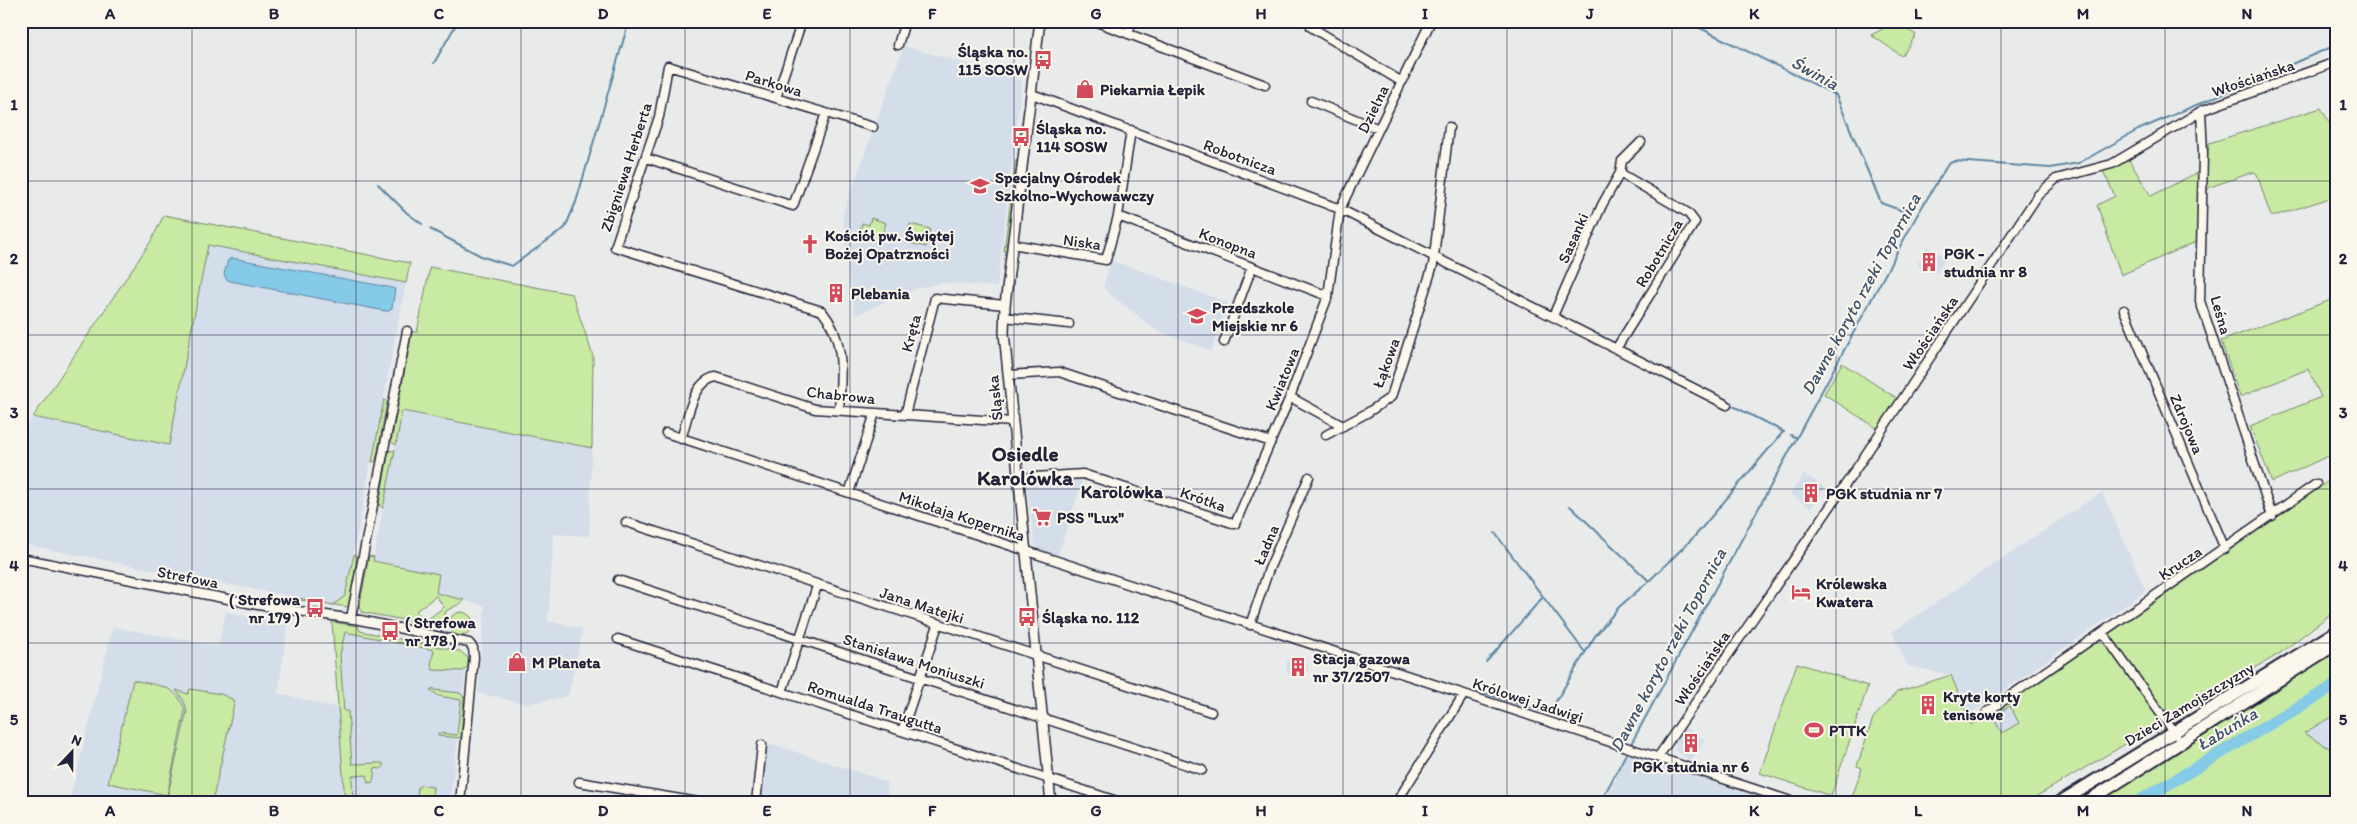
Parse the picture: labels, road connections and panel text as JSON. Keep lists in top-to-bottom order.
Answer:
{
  "streets": {
    "main road": ["Dzieci Zamojszczyzny"],
    "street": [
      "Włościańska",
      "Parkowa",
      "Dzielna",
      "Robotnicza",
      "Zbigniewa Herberta",
      "Sasanki",
      "Niska",
      "Konopna",
      "Leśna",
      "Kręta",
      "Łąkowa",
      "Kwiatowa",
      "Chabrowa",
      "Śląska",
      "Zdrojowa",
      "Krótka",
      "Mikołaja Kopernika",
      "Ładna",
      "Krucza",
      "Strefowa",
      "Jana Matejki",
      "Stanisława Moniuszki",
      "Królowej Jadwigi",
      "Romualda Traugutta"
    ]
  },
  "crossings": [
    ["Włościańska", "Leśna"],
    ["Włościańska", "Królowej Jadwigi"],
    ["Parkowa", "Zbigniewa Herberta"],
    ["Dzielna", "Robotnicza"],
    ["Dzielna", "Kwiatowa"],
    ["Robotnicza", "Sasanki"],
    ["Robotnicza", "Niska"],
    ["Robotnicza", "Łąkowa"],
    ["Robotnicza", "Kwiatowa"],
    ["Robotnicza", "Śląska"],
    ["Zbigniewa Herberta", "Chabrowa"],
    ["Niska", "Konopna"],
    ["Niska", "Śląska"],
    ["Konopna", "Kwiatowa"],
    ["Leśna", "Krucza"],
    ["Kręta", "Chabrowa"],
    ["Kręta", "Śląska"],
    ["Kwiatowa", "Krótka"],
    ["Chabrowa", "Śląska"],
    ["Chabrowa", "Mikołaja Kopernika"],
    ["Śląska", "Krótka"],
    ["Śląska", "Mikołaja Kopernika"],
    ["Śląska", "Jana Matejki"],
    ["Śląska", "Stanisława Moniuszki"],
    ["Śląska", "Romualda Traugutta"],
    ["Zdrojowa", "Krucza"],
    ["Mikołaja Kopernika", "Ładna"],
    ["Mikołaja Kopernika", "Królowej Jadwigi"],
    ["Ładna", "Królowej Jadwigi"]
  ],
  "districts": ["Osiedle Karolówka", "Karolówka"],
  "water": ["Świnia", "Dawne koryto rzeki Topornica", "Łabuńka"],
  "places": {
    "bus stop": [
      "Śląska no. 115 SOSW",
      "Śląska no. 114 SOSW",
      "( Strefowa nr 179 )",
      "Śląska no. 112",
      "( Strefowa nr 178 )"
    ],
    "shop": ["Piekarnia Łepik", "M Planeta"],
    "school or university": ["Specjalny Ośrodek Szkolno-Wychowawczy", "Przedszkole Miejskie nr 6"],
    "church": ["Kościół pw. Świętej Bożej Opatrzności"],
    "building": [
      "PGK - studnia nr 8",
      "Plebania",
      "PGK studnia nr 7",
      "Stacja gazowa nr 37/2507",
      "Kryte korty tenisowe",
      "PGK studnia nr 6"
    ],
    "supermarket": ["PSS \"Lux\""],
    "hotel": ["Królewska Kwatera"],
    "sports": ["PTTK"]
  },
  "north": "top",
  "grid": {
    "columns": [
      "A",
      "B",
      "C",
      "D",
      "E",
      "F",
      "G",
      "H",
      "I",
      "J",
      "K",
      "L",
      "M",
      "N"
    ],
    "rows": [
      "1",
      "2",
      "3",
      "4",
      "5"
    ]
  }
}
